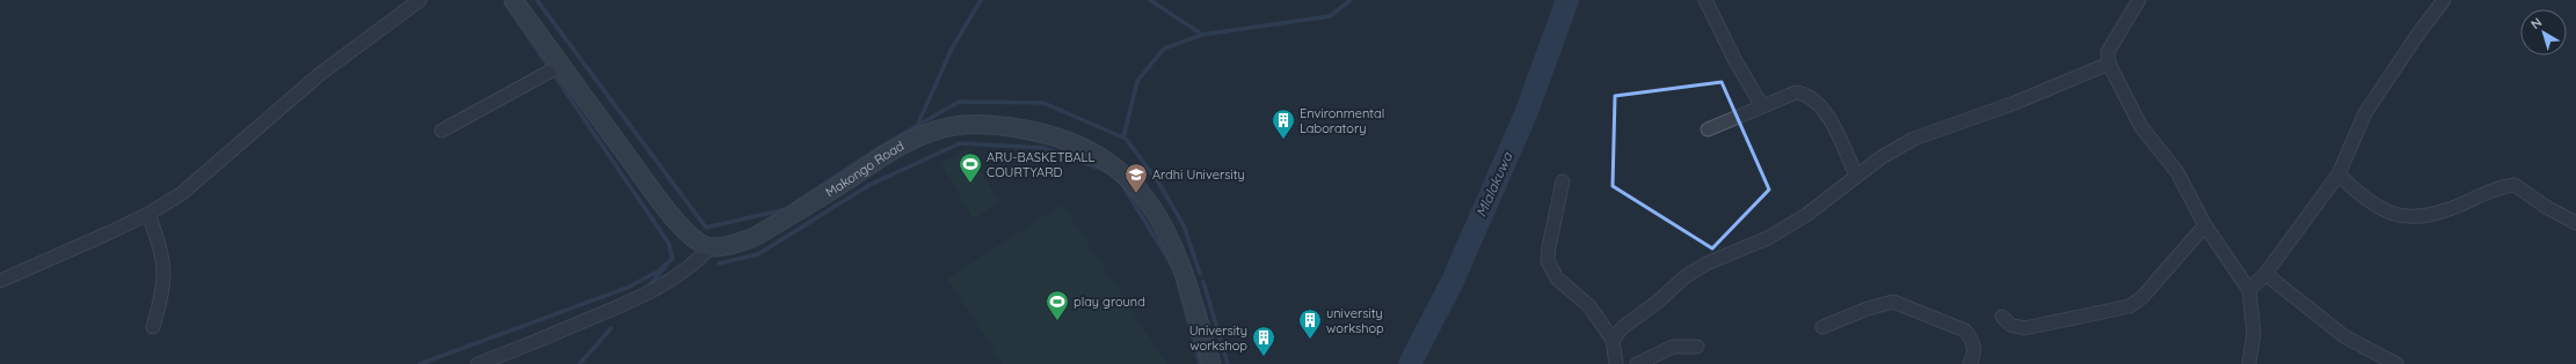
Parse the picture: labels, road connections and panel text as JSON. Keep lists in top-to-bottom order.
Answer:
{
  "streets": {
    "street": ["Makongo Road"]
  },
  "water": ["Mlalakuwa"],
  "places": {
    "building": ["Environmental Laboratory", "university workshop", "University workshop"],
    "sports": ["ARU-BASKETBALL COURTYARD", "play ground"],
    "school or university": ["Ardhi University"]
  },
  "north": "top left"
}
